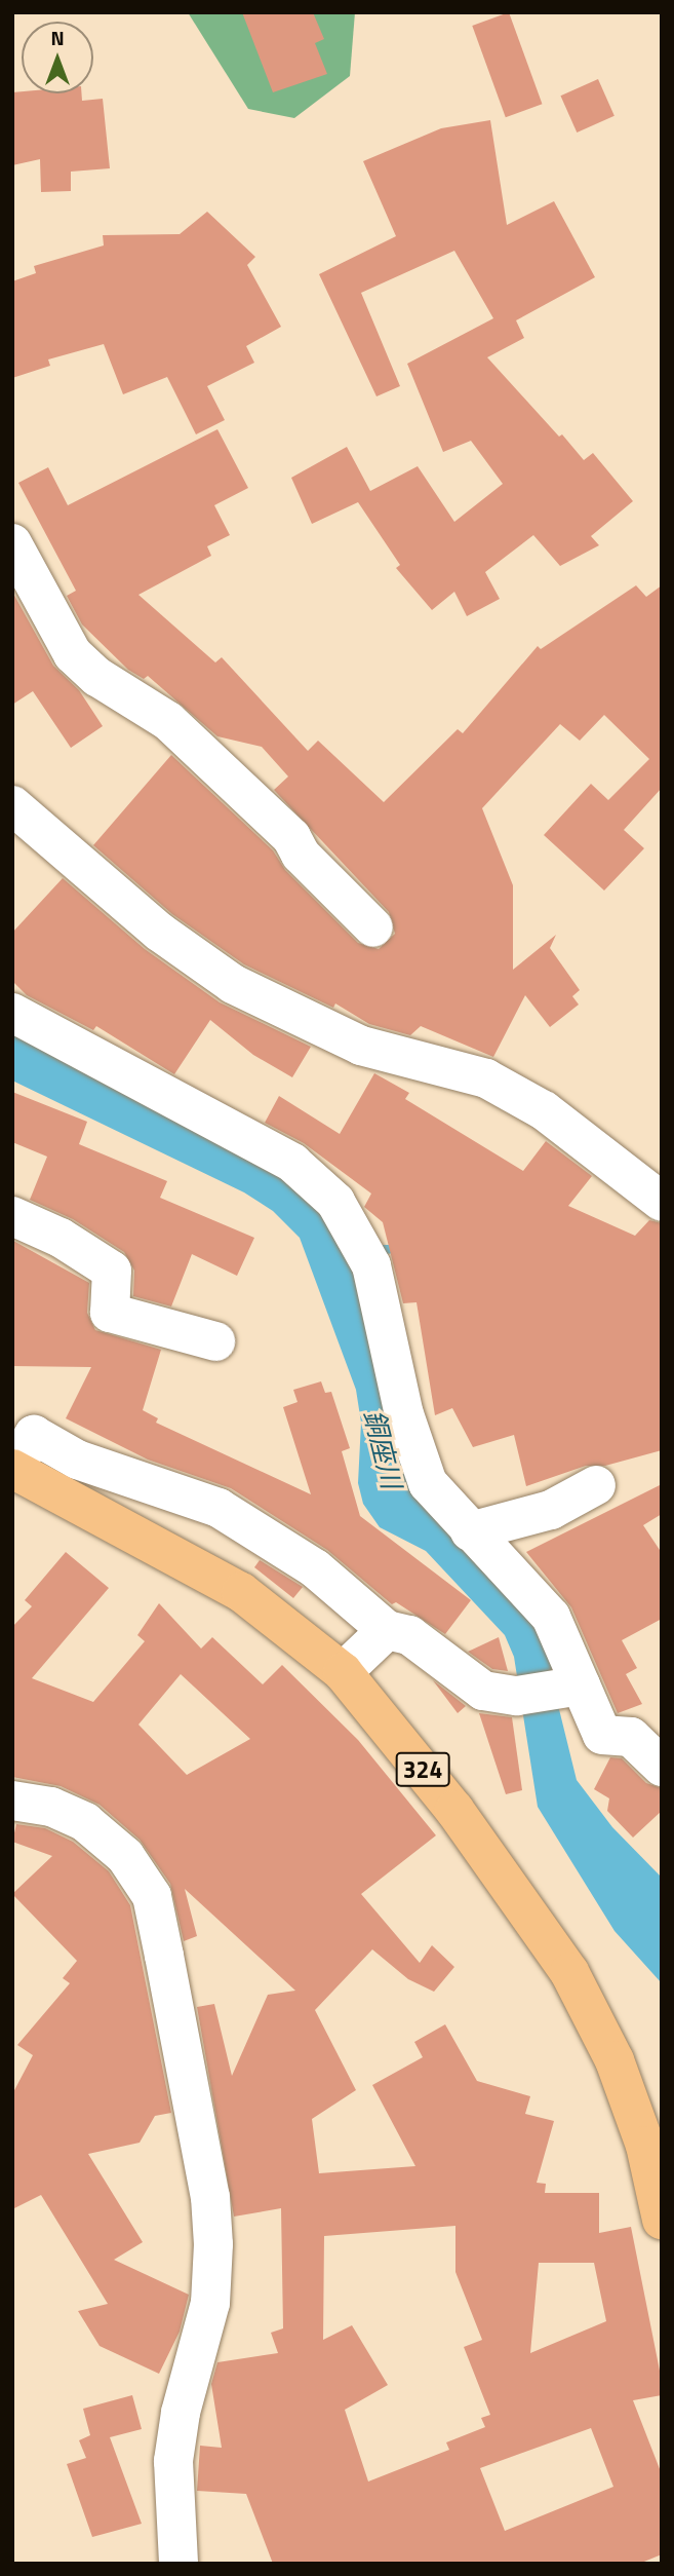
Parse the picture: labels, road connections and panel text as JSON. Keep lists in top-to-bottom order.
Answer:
{
  "streets": {
    "highway": ["324"]
  },
  "water": ["銅座川"],
  "north": "top"
}
